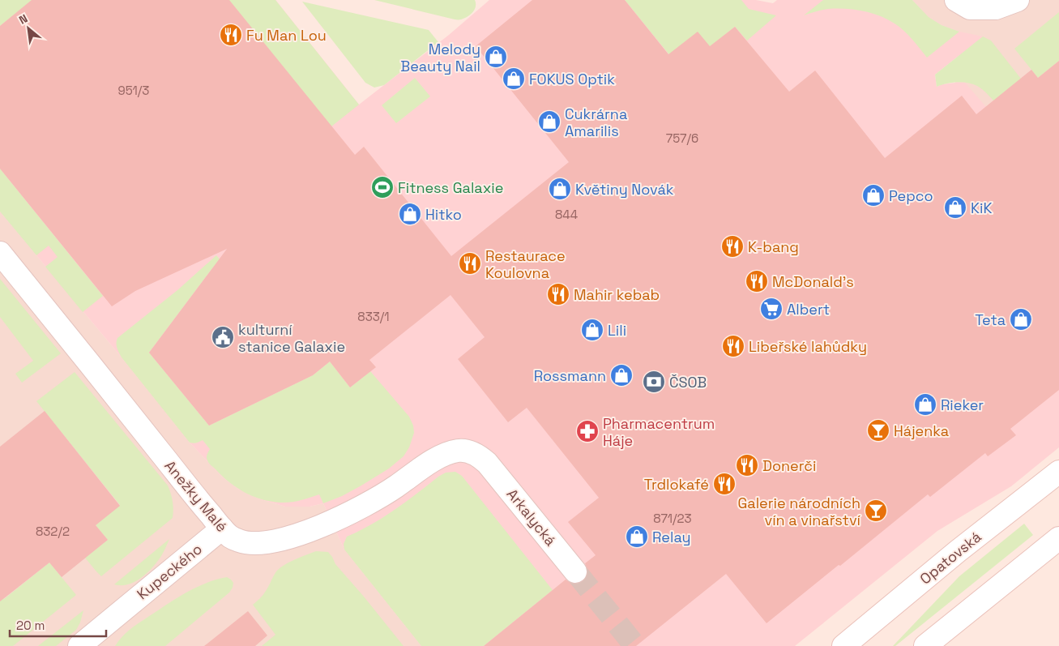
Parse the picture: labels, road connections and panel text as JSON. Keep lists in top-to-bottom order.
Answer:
{
  "streets": {
    "street": [
      "Anežky Malé",
      "Arkalycká",
      "Opatovská",
      "Kupeckého"
    ]
  },
  "crossings": [
    ["Anežky Malé", "Arkalycká"],
    ["Anežky Malé", "Kupeckého"]
  ],
  "places": {
    "restaurant": [
      "Fu Man Lou",
      "K-bang",
      "Restaurace Koulovna",
      "McDonald's",
      "Mahir kebab",
      "Libeřské lahůdky",
      "Donerči",
      "Trdlokafé"
    ],
    "shop": [
      "Melody Beauty Nail",
      "FOKUS Optik",
      "Cukrárna Amarilis",
      "Květiny Novák",
      "Pepco",
      "KiK",
      "Hitko",
      "Teta",
      "Lili",
      "Rossmann",
      "Rieker",
      "Relay"
    ],
    "sports": ["Fitness Galaxie"],
    "supermarket": ["Albert"],
    "public building": ["kulturní stanice Galaxie"],
    "bank": ["ČSOB"],
    "bar": ["Hájenka", "Galerie národních vín a vinařství"],
    "pharmacy": ["Pharmacentrum Háje"]
  },
  "house_numbers": [
    "951/3",
    "757/6",
    "844",
    "833/1",
    "871/23",
    "832/2"
  ],
  "scale_bar": "20 m",
  "north": "top left"
}
